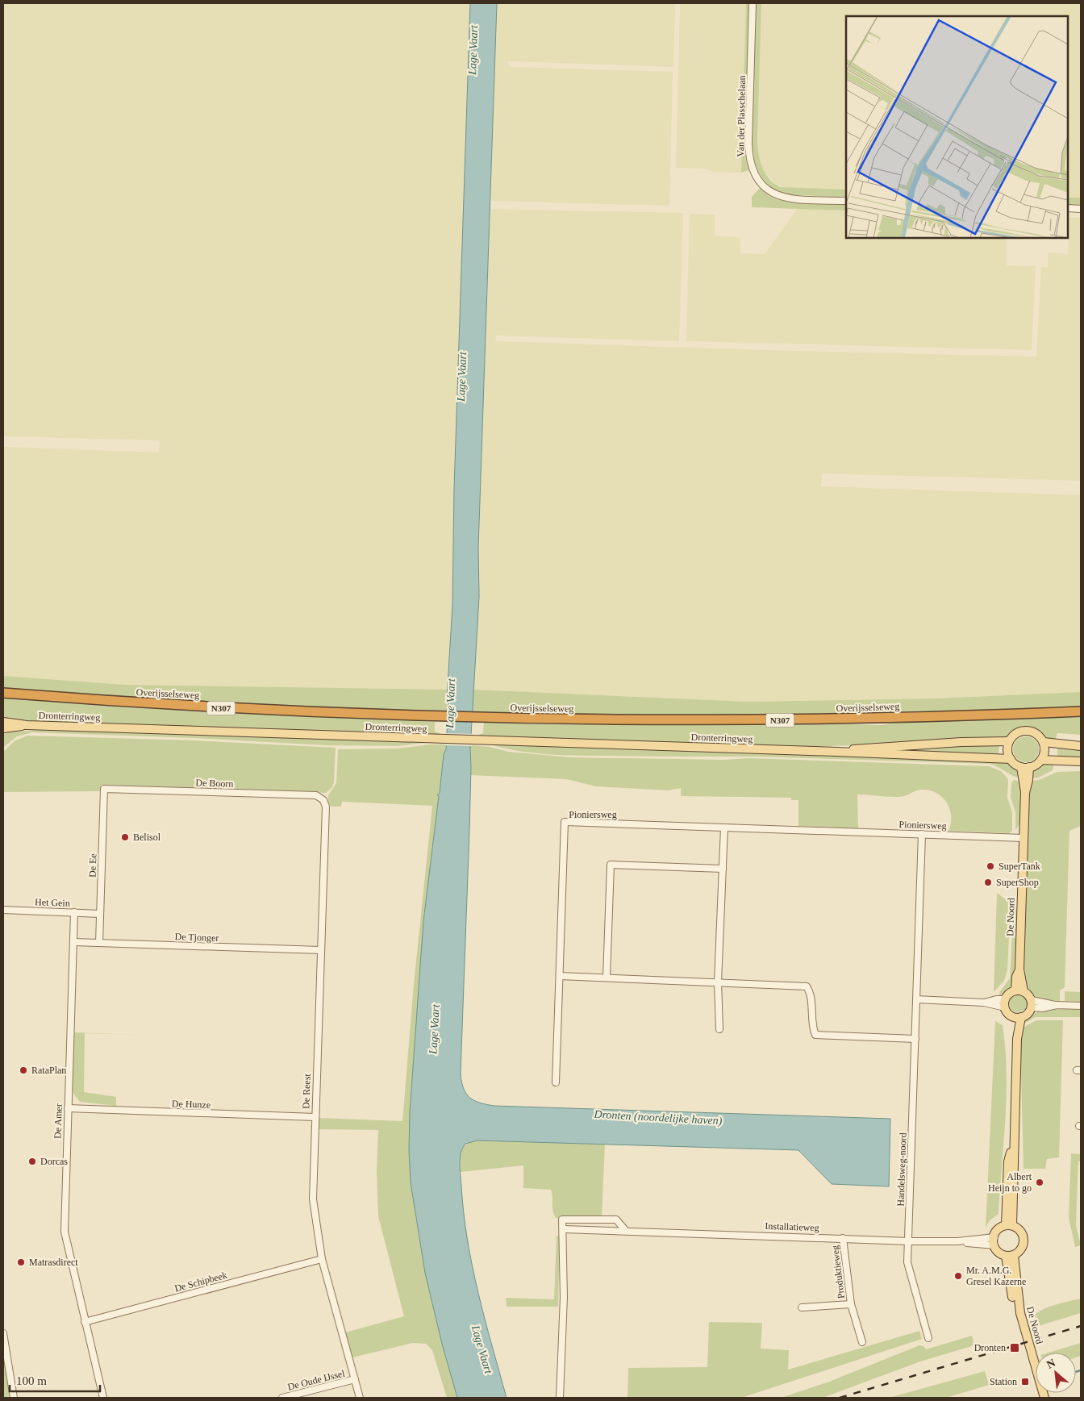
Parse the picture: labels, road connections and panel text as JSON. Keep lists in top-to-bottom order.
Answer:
{
  "streets": {
    "highway": ["Overijsselseweg", "N307"],
    "main road": ["Dronterringweg", "De Noord"],
    "street": [
      "Van der Plasschelaan",
      "De Boorn",
      "Pioniersweg",
      "De Ee",
      "Het Gein",
      "De Tjonger",
      "De Reest",
      "De Hunze",
      "De Amer",
      "Handelsweg-noord",
      "Installatieweg",
      "Produktieweg",
      "De Schipbeek",
      "De Oude IJssel"
    ]
  },
  "crossings": [
    ["Dronterringweg", "De Noord"],
    ["De Boorn", "De Ee"],
    ["De Boorn", "De Reest"],
    ["Pioniersweg", "De Noord"],
    ["Pioniersweg", "Handelsweg-noord"],
    ["De Ee", "Het Gein"],
    ["De Ee", "De Tjonger"],
    ["Het Gein", "De Amer"],
    ["De Noord", "Installatieweg"],
    ["De Tjonger", "De Reest"],
    ["De Tjonger", "De Amer"],
    ["De Reest", "De Hunze"],
    ["De Reest", "De Schipbeek"],
    ["De Reest", "De Oude IJssel"],
    ["De Hunze", "De Amer"],
    ["De Amer", "De Schipbeek"],
    ["Handelsweg-noord", "Installatieweg"],
    ["Installatieweg", "Produktieweg"]
  ],
  "water": ["Lage Vaart", "Dronten (noordelijke haven)"],
  "places": {
    "other": [
      "Belisol",
      "SuperTank",
      "SuperShop",
      "RataPlan",
      "Dorcas",
      "Albert Heijn to go",
      "Matrasdirect",
      "Mr. A.M.G. Gresel Kazerne"
    ],
    "transit": ["Dronten", "Station"]
  },
  "scale_bar": "100 m",
  "north": "top left"
}
